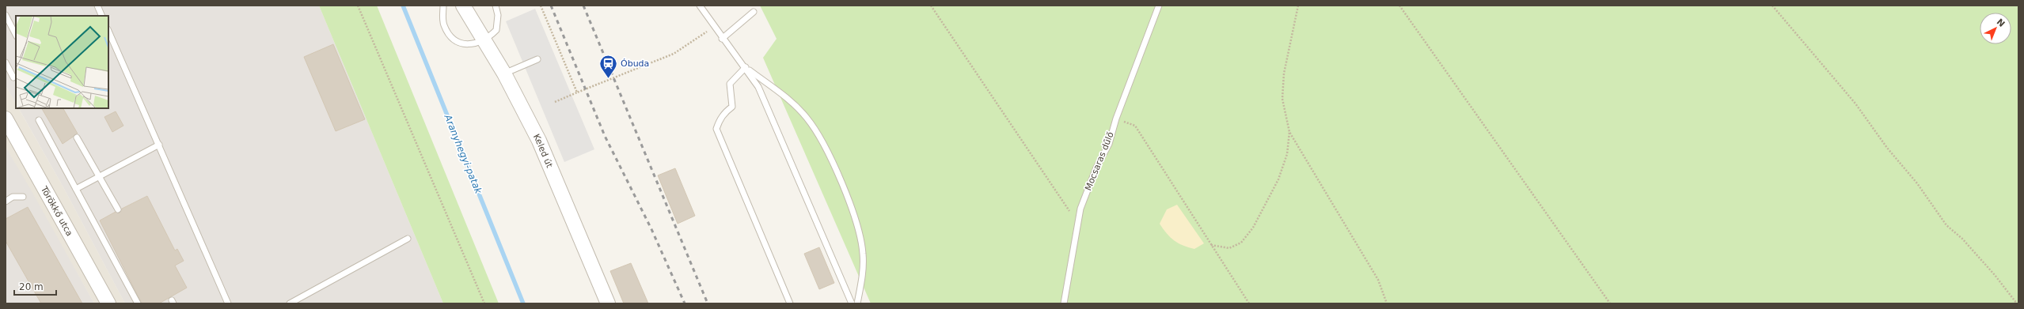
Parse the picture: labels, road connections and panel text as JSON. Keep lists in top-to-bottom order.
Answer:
{
  "streets": {
    "street": ["Keled út", "Törökkő utca"],
    "lane": ["Mocsaras dűlő"]
  },
  "water": ["Aranyhegyi-patak"],
  "places": {
    "station": ["Óbuda"]
  },
  "scale_bar": "20 m",
  "north": "top right"
}
